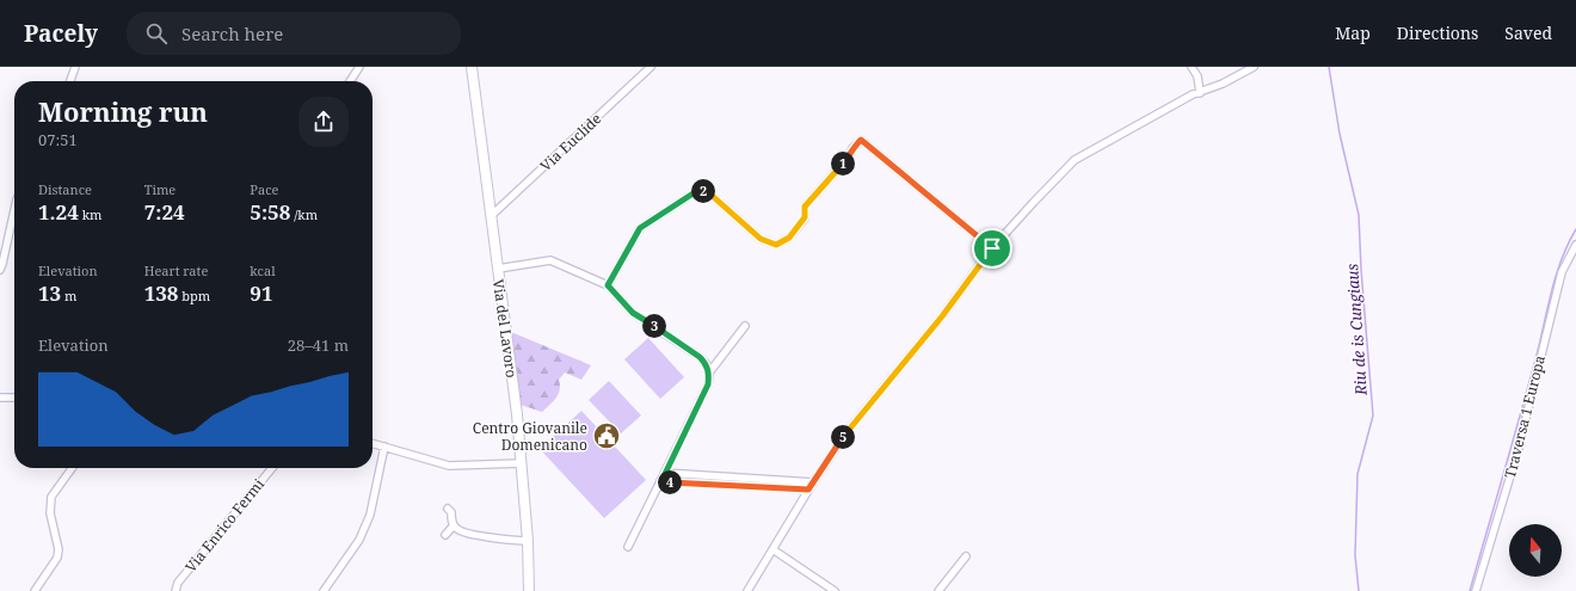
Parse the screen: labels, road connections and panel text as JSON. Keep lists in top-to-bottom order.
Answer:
{
  "streets": {
    "main road": ["Via del Lavoro"],
    "street": ["Via Euclide", "Traversa 1 Europa", "Via Enrico Fermi"]
  },
  "crossings": [
    ["Via Euclide", "Via del Lavoro"]
  ],
  "water": ["Riu de is Cungiaus"],
  "places": {
    "public building": ["Centro Giovanile Domenicano"]
  },
  "north": "top",
  "page": {
    "header": "Pacely",
    "search": "Search here",
    "nav": ["Map", "Directions", "Saved"],
    "heading": ["Morning run", "07:51"],
    "pins": [
      "1",
      "2",
      "3",
      "5",
      "4"
    ],
    "stats": [
      ["Distance", "1.24 km"],
      ["Time", "7:24"],
      ["Pace", "5:58 /km"],
      ["Elevation", "13 m"],
      ["Heart rate", "138 bpm"],
      ["kcal", "91"]
    ],
    "chart": ["Elevation", "28–41 m"]
  }
}
